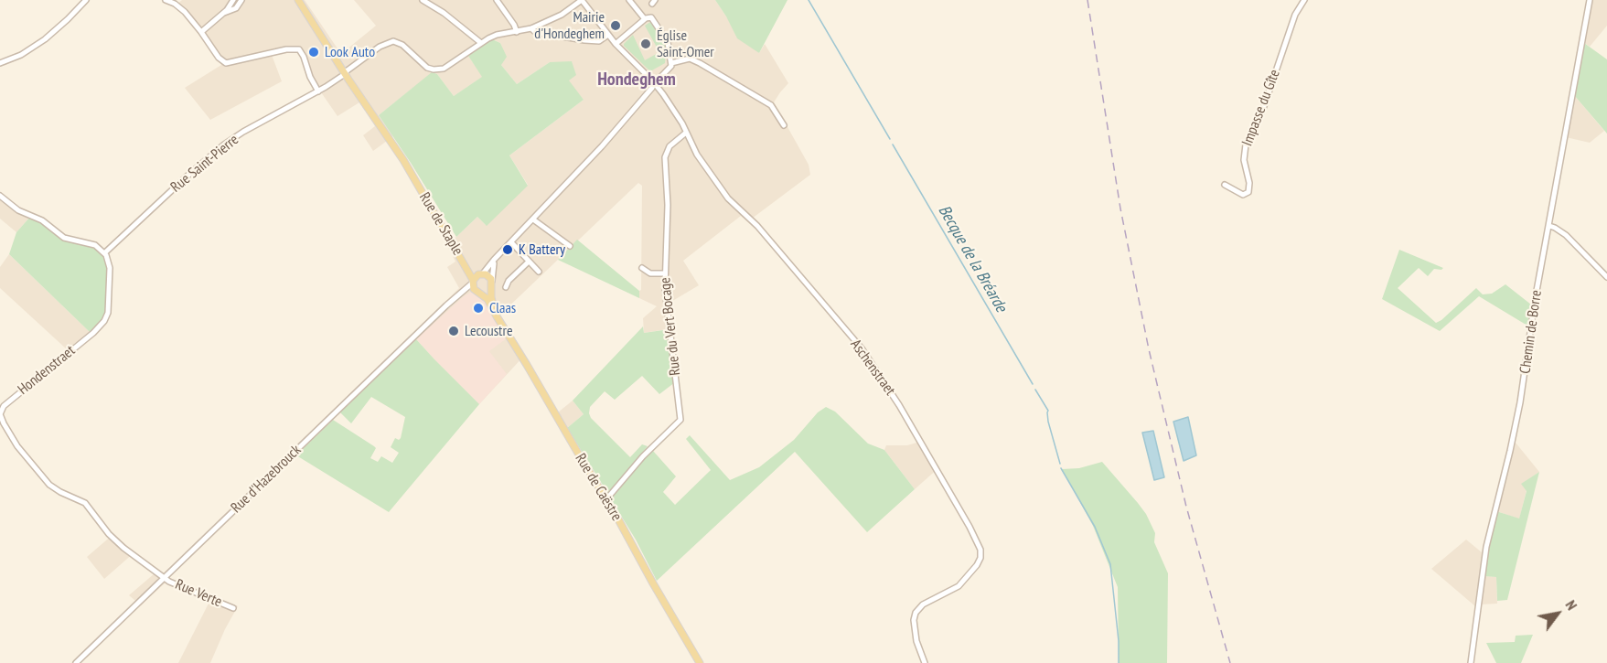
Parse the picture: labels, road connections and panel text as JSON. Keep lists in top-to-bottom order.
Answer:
{
  "streets": {
    "main road": ["Rue de Staple", "Rue de Caëstre"],
    "street": [
      "Impasse du Gîte",
      "Rue Saint-Pierre",
      "Rue du Vert Bocage",
      "Chemin de Borre",
      "Aschenstraet",
      "Hondenstraet",
      "Rue d'Hazebrouck",
      "Rue Verte"
    ]
  },
  "crossings": [
    ["Rue Saint-Pierre", "Rue de Staple"],
    ["Rue Saint-Pierre", "Aschenstraet"],
    ["Rue Saint-Pierre", "Hondenstraet"],
    ["Rue de Staple", "Rue d'Hazebrouck"],
    ["Rue de Staple", "Rue de Caëstre"],
    ["Rue du Vert Bocage", "Aschenstraet"],
    ["Rue du Vert Bocage", "Rue de Caëstre"],
    ["Hondenstraet", "Rue d'Hazebrouck"],
    ["Hondenstraet", "Rue Verte"],
    ["Rue d'Hazebrouck", "Rue de Caëstre"],
    ["Rue d'Hazebrouck", "Rue Verte"]
  ],
  "districts": ["Hondeghem"],
  "water": ["Becque de la Bréarde"],
  "places": [
    "Mairie d'Hondeghem",
    "Église Saint-Omer",
    "Look Auto",
    "K Battery",
    "Claas",
    "Lecoustre"
  ],
  "north": "top right"
}
